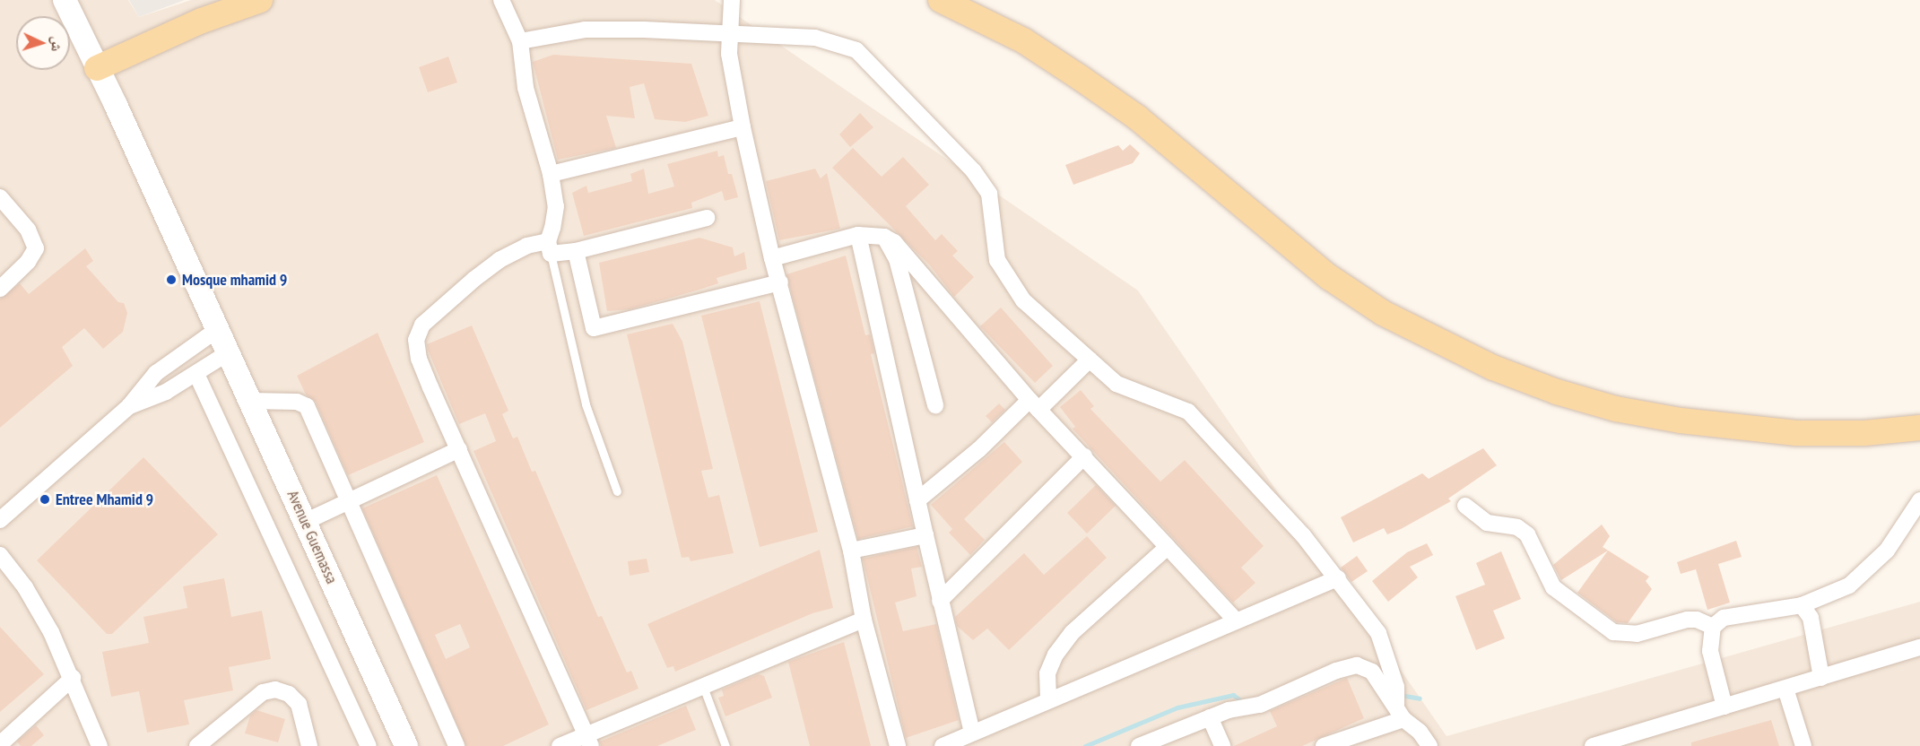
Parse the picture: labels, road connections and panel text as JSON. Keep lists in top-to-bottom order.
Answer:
{
  "streets": {
    "main road": ["Avenue Guemassa"]
  },
  "places": ["Mosque mhamid 9", "Entree Mhamid 9"],
  "north": "right"
}
